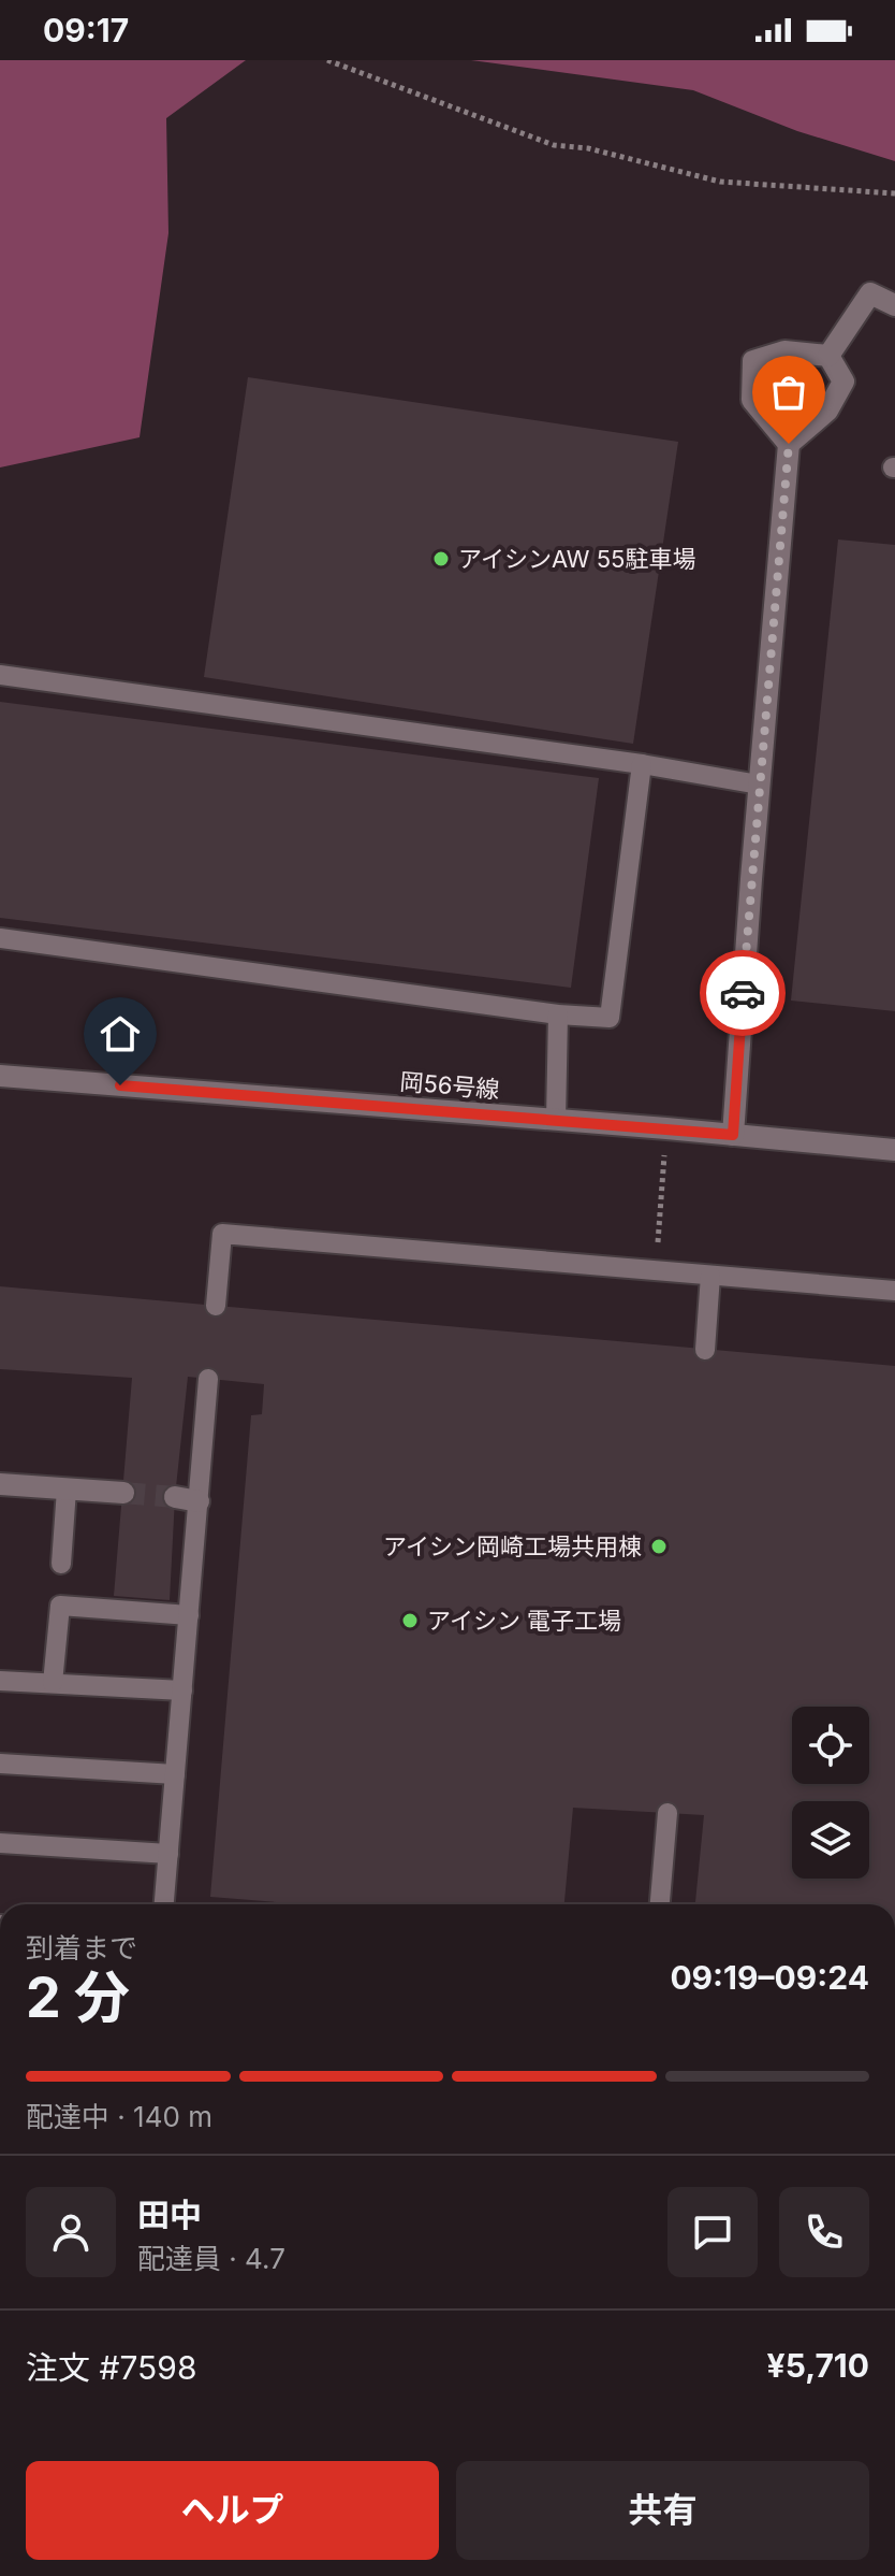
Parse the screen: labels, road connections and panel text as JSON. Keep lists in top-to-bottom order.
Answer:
{
  "streets": {
    "street": ["岡56号線"]
  },
  "places": ["アイシンAW 55駐車場", "アイシン岡崎工場共用棟", "アイシン 電子工場"],
  "page": {
    "status": "09:17",
    "heading": ["2 分", "到着まで", "09:19–09:24"],
    "panel": [
      "田中",
      "配達員 · 4.7",
      "注文 #7598",
      "¥5,710"
    ],
    "bar": "配達中 · 140 m",
    "buttons": ["ヘルプ", "共有"]
  }
}
